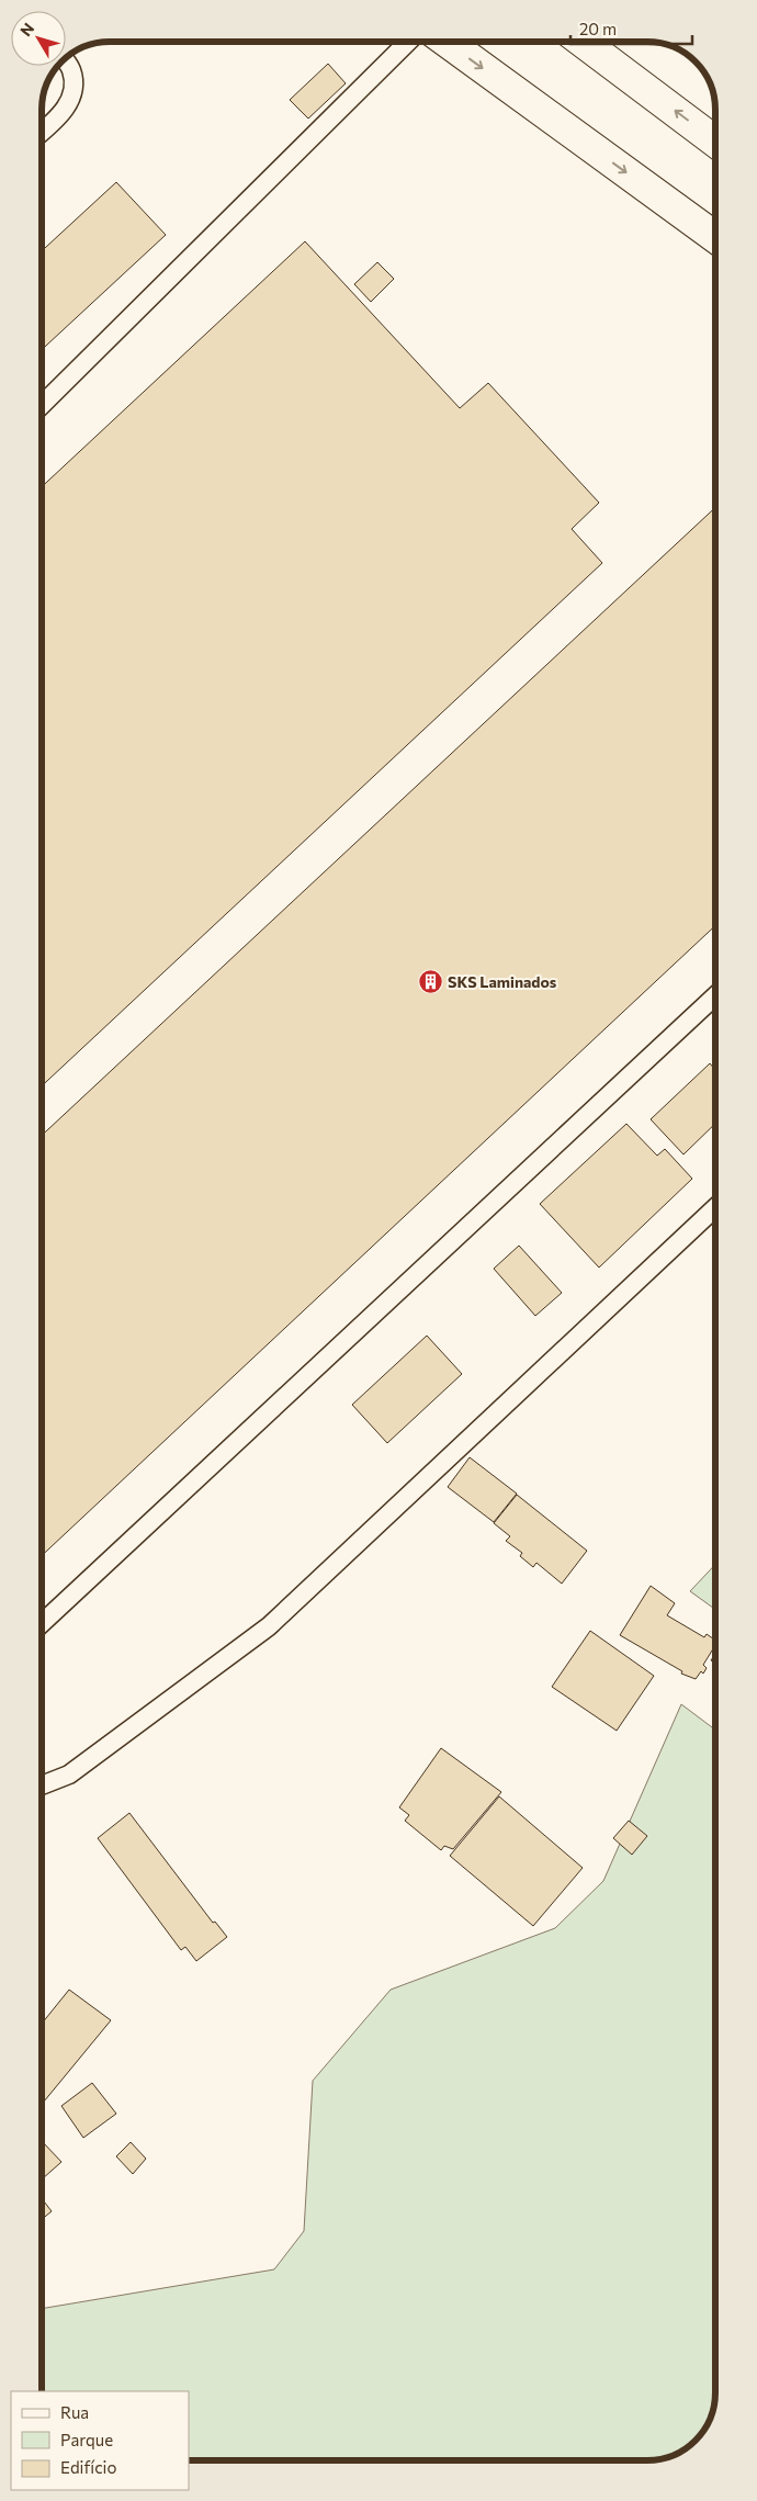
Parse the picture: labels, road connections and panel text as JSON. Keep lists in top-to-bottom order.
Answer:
{
  "places": {
    "building": ["SKS Laminados"]
  },
  "legend": ["Rua", "Parque", "Edifício"],
  "scale_bar": "20 m",
  "north": "top left"
}
